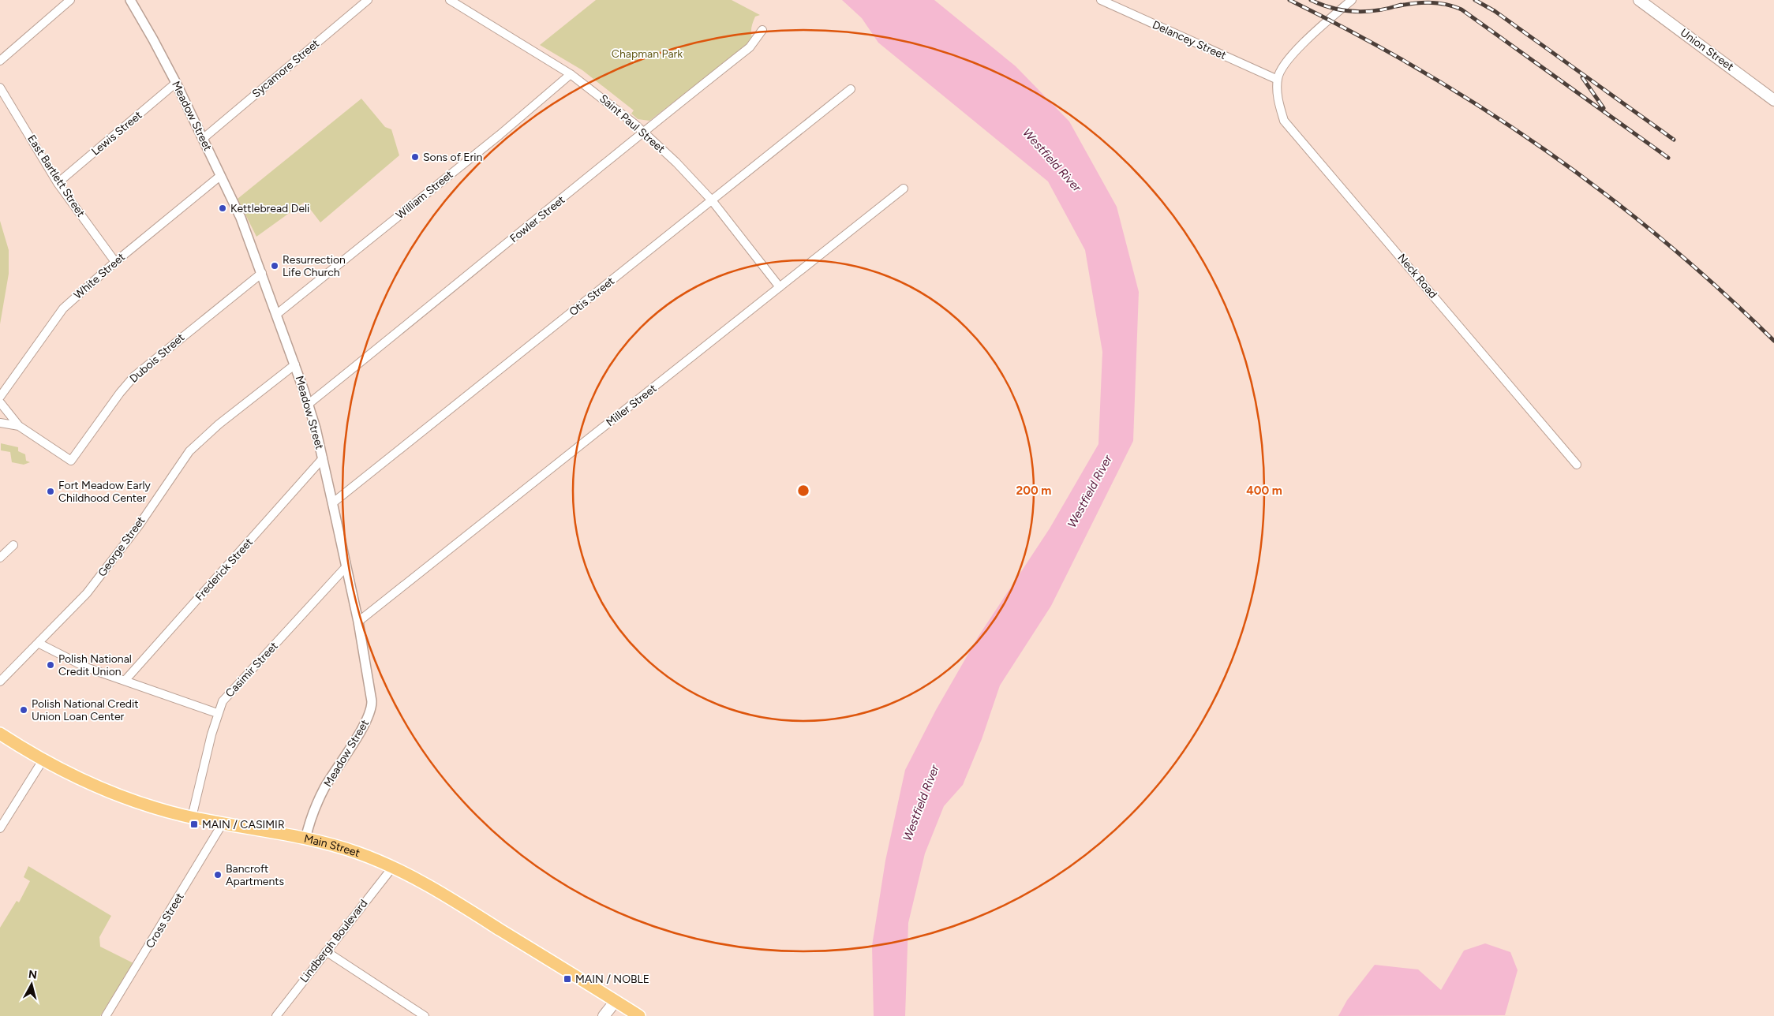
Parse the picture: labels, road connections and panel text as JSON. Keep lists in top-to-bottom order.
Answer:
{
  "streets": {
    "main road": ["Union Street", "Main Street"],
    "street": [
      "Delancey Street",
      "Sycamore Street",
      "Meadow Street",
      "Saint Paul Street",
      "Lewis Street",
      "East Bartlett Street",
      "William Street",
      "Fowler Street",
      "White Street",
      "Neck Road",
      "Otis Street",
      "Dubois Street",
      "Miller Street",
      "George Street",
      "Frederick Street",
      "Casimir Street",
      "Cross Street",
      "Lindbergh Boulevard"
    ]
  },
  "crossings": [
    ["Delancey Street", "Neck Road"],
    ["Sycamore Street", "Meadow Street"],
    ["Meadow Street", "Lewis Street"],
    ["Meadow Street", "William Street"],
    ["Meadow Street", "Fowler Street"],
    ["Meadow Street", "White Street"],
    ["Meadow Street", "Otis Street"],
    ["Meadow Street", "Dubois Street"],
    ["Meadow Street", "Miller Street"],
    ["Meadow Street", "George Street"],
    ["Meadow Street", "Frederick Street"],
    ["Meadow Street", "Casimir Street"],
    ["Meadow Street", "Main Street"],
    ["Saint Paul Street", "William Street"],
    ["Saint Paul Street", "Fowler Street"],
    ["Saint Paul Street", "Otis Street"],
    ["Saint Paul Street", "Miller Street"],
    ["Lewis Street", "East Bartlett Street"],
    ["East Bartlett Street", "White Street"],
    ["Casimir Street", "Main Street"],
    ["Main Street", "Cross Street"],
    ["Main Street", "Lindbergh Boulevard"]
  ],
  "water": ["Westfield River"],
  "parks": ["Chapman Park"],
  "places": {
    "other": [
      "Sons of Erin",
      "Kettlebread Deli",
      "Resurrection Life Church",
      "Fort Meadow Early Childhood Center",
      "Polish National Credit Union",
      "Polish National Credit Union Loan Center",
      "Bancroft Apartments"
    ],
    "transit": ["MAIN / CASIMIR", "MAIN / NOBLE"]
  },
  "north": "top",
  "rings": ["200 m", "400 m"]
}
